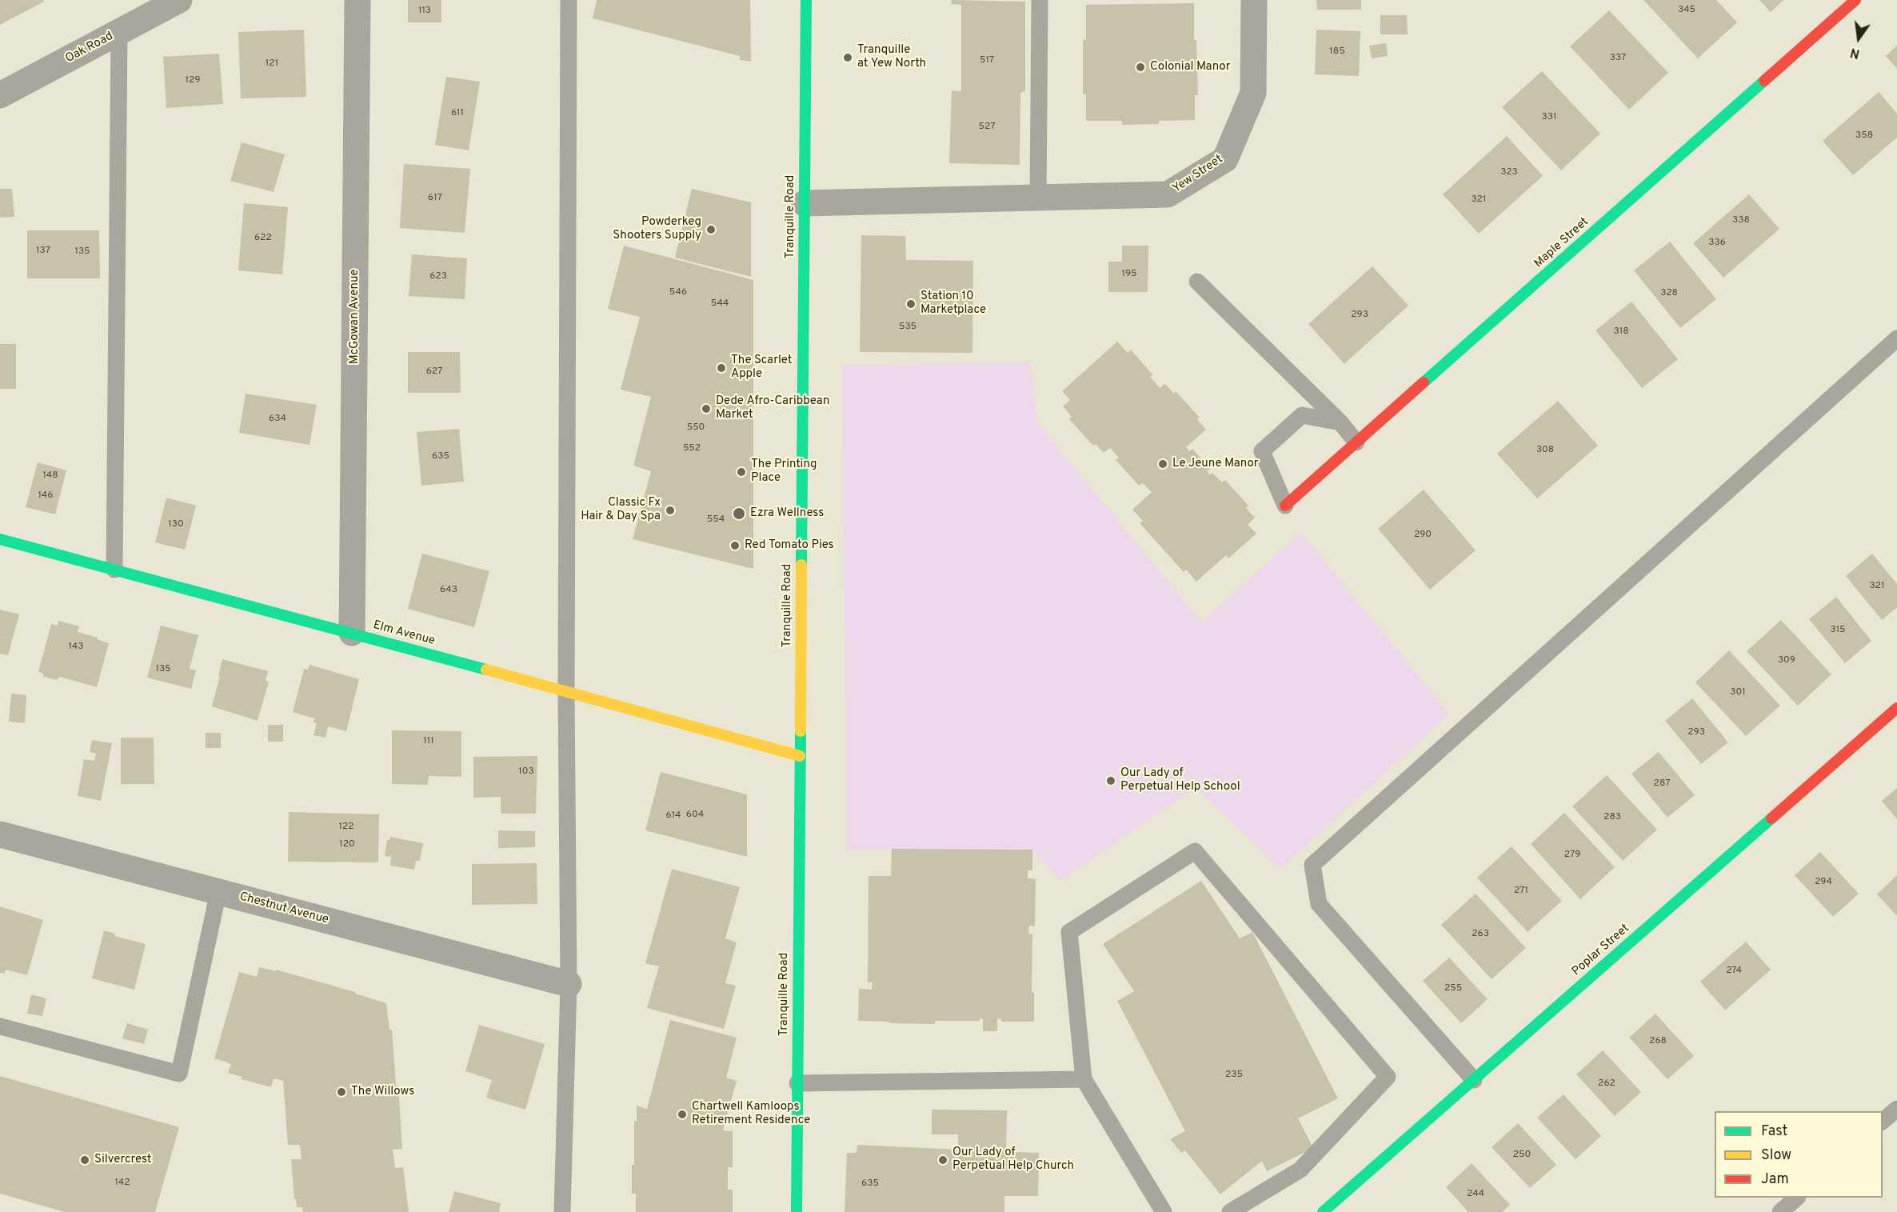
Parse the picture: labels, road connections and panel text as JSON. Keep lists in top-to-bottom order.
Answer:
{
  "streets": {
    "street": [
      "Oak Road",
      "Yew Street",
      "Tranquille Road",
      "Maple Street",
      "McGowan Avenue",
      "Elm Avenue",
      "Chestnut Avenue",
      "Poplar Street"
    ]
  },
  "crossings": [
    ["Yew Street", "Tranquille Road"],
    ["Tranquille Road", "Elm Avenue"],
    ["McGowan Avenue", "Elm Avenue"]
  ],
  "places": [
    "Tranquille at Yew North",
    "Colonial Manor",
    "Powderkeg Shooters Supply",
    "Station 10 Marketplace",
    "The Scarlet Apple",
    "Dede Afro-Caribbean Market",
    "Le Jeune Manor",
    "The Printing Place",
    "Classic Fx Hair & Day Spa",
    "Ezra Wellness",
    "Red Tomato Pies",
    "Our Lady of Perpetual Help School",
    "The Willows",
    "Chartwell Kamloops Retirement Residence",
    "Silvercrest",
    "Our Lady of Perpetual Help Church"
  ],
  "house_numbers": [
    "345",
    "113",
    "185",
    "337",
    "517",
    "121",
    "129",
    "611",
    "331",
    "527",
    "358",
    "323",
    "617",
    "321",
    "338",
    "622",
    "336",
    "137",
    "135",
    "195",
    "623",
    "546",
    "328",
    "544",
    "293",
    "535",
    "318",
    "627",
    "634",
    "550",
    "552",
    "308",
    "635",
    "148",
    "146",
    "554",
    "130",
    "290",
    "321",
    "643",
    "315",
    "143",
    "309",
    "135",
    "301",
    "293",
    "111",
    "103",
    "287",
    "604",
    "614",
    "283",
    "122",
    "120",
    "279",
    "294",
    "271",
    "263",
    "274",
    "255",
    "268",
    "235",
    "262",
    "250",
    "142",
    "635",
    "244"
  ],
  "legend": ["Fast", "Slow", "Jam"],
  "north": "bottom"
}
